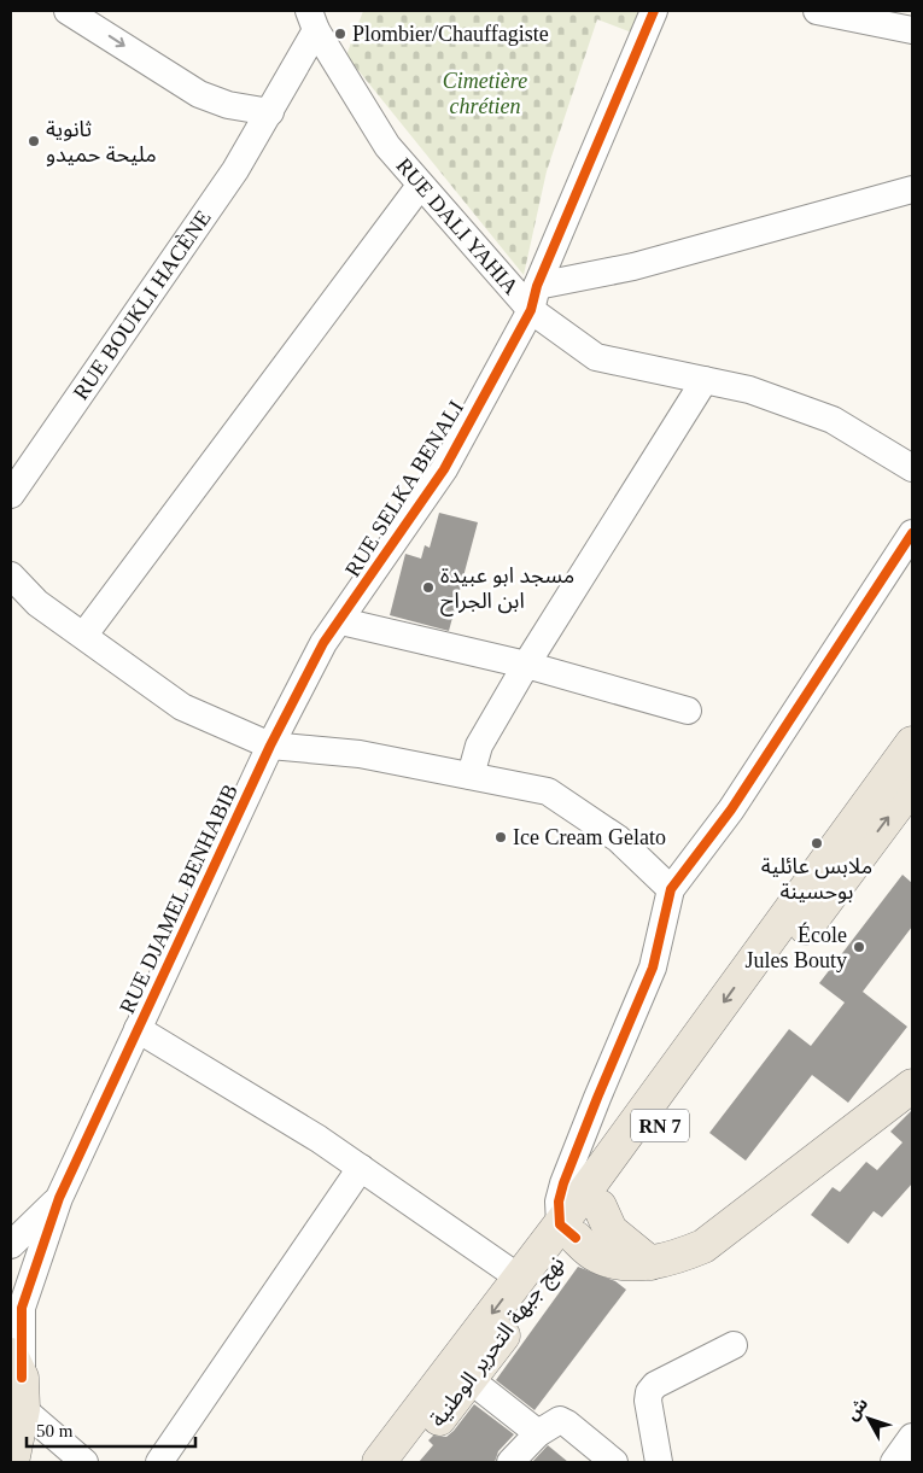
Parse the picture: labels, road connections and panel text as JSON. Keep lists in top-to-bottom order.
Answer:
{
  "streets": {
    "main road": ["RN 7", "نهج جبهة التحرير الوطنية"],
    "street": [
      "RUE DALI YAHIA",
      "RUE BOUKLI HACÈNE",
      "RUE SELKA BENALI",
      "RUE DJAMEL BENHABIB"
    ]
  },
  "crossings": [
    ["RUE DALI YAHIA", "RUE BOUKLI HACÈNE"],
    ["RUE DALI YAHIA", "RUE SELKA BENALI"],
    ["RUE SELKA BENALI", "RUE DJAMEL BENHABIB"],
    ["RN 7", "نهج جبهة التحرير الوطنية"]
  ],
  "parks": ["Cimetière chrétien"],
  "places": [
    "Plombier/Chauffagiste",
    "ثانوية مليحة حميدو",
    "مسجد ابو عبيدة ابن الجراح",
    "Ice Cream Gelato",
    "ملابس عائلية بوحسينة",
    "École Jules Bouty"
  ],
  "scale_bar": "50 m",
  "north": "top left"
}
